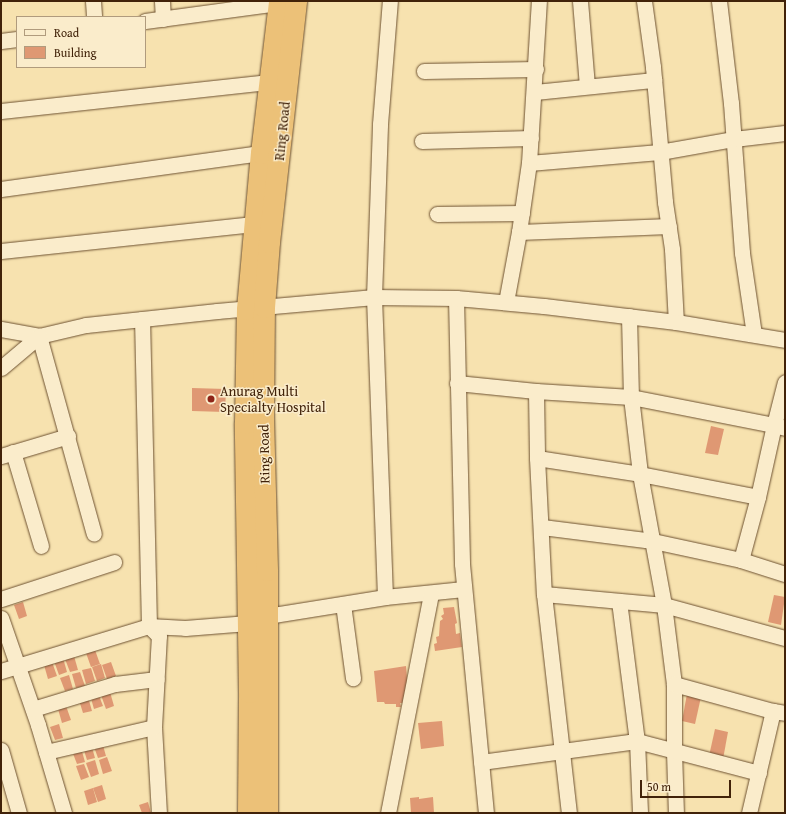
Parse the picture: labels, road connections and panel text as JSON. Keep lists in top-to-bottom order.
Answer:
{
  "streets": {
    "highway": ["Ring Road"]
  },
  "places": ["Anurag Multi Specialty Hospital"],
  "legend": ["Road", "Building"],
  "scale_bar": "50 m"
}
